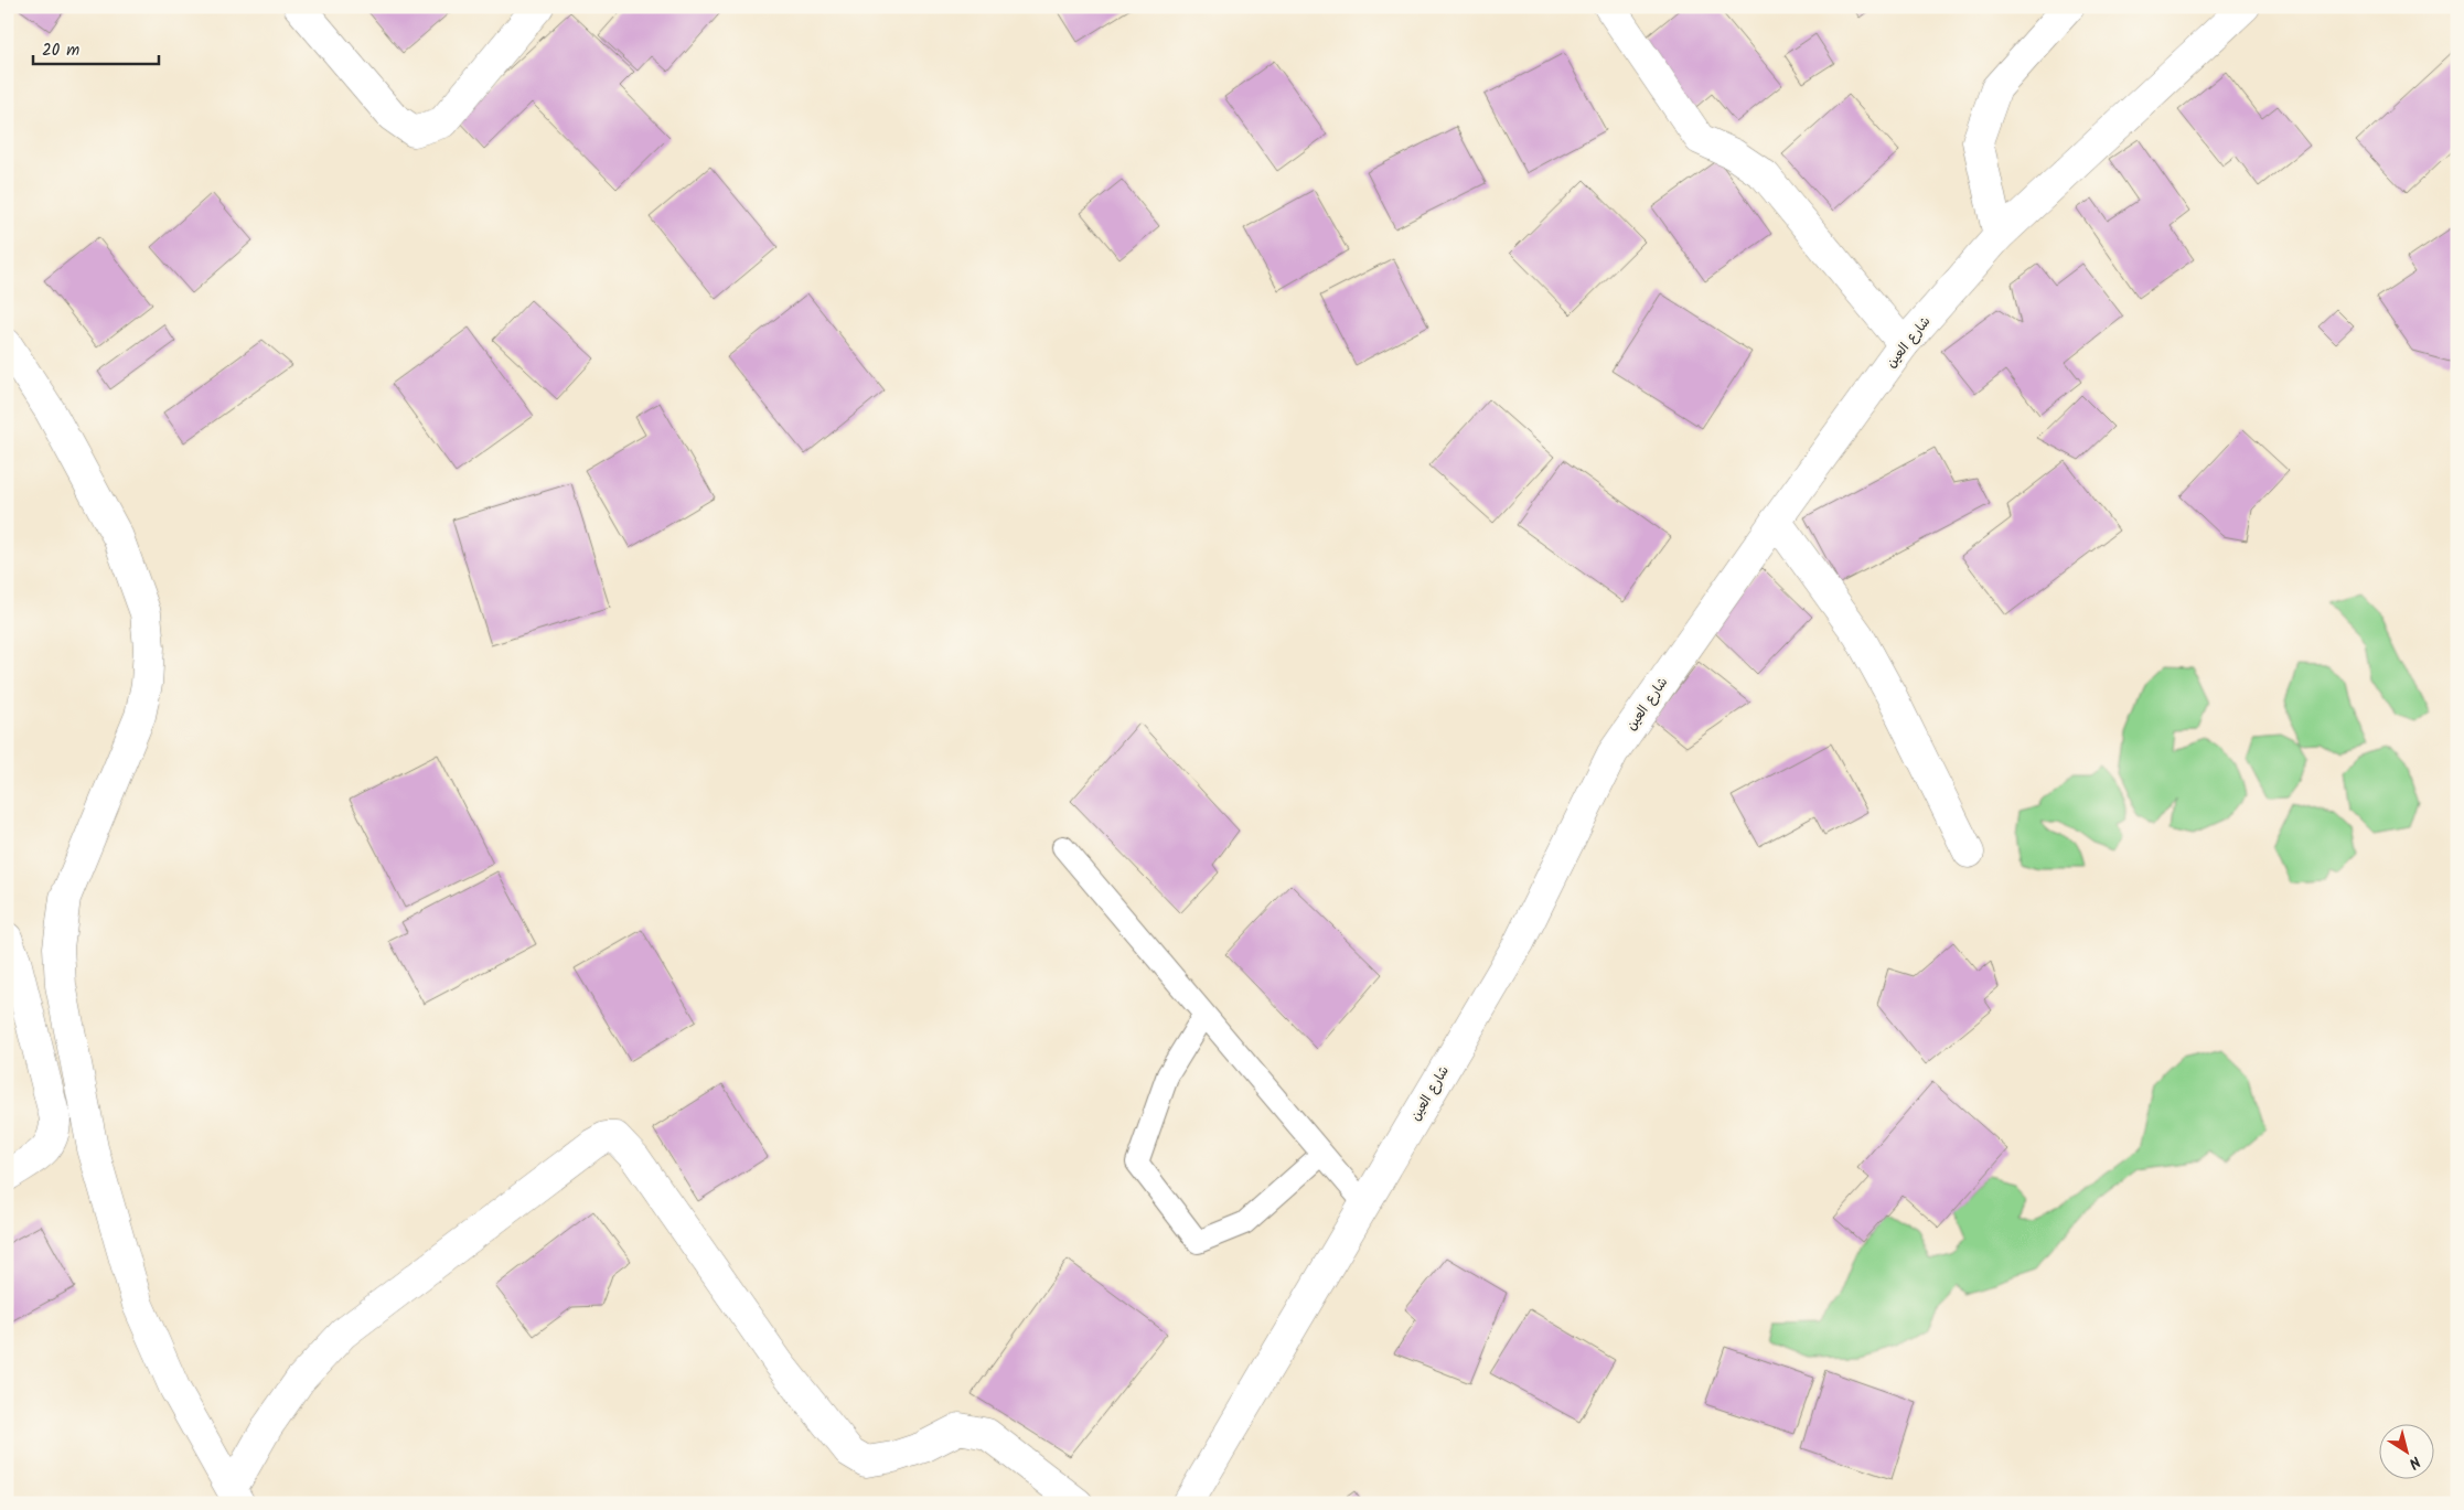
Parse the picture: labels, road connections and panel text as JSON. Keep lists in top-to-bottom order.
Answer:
{
  "streets": {
    "street": ["شارع العين"]
  },
  "scale_bar": "20 m",
  "north": "bottom right"
}
